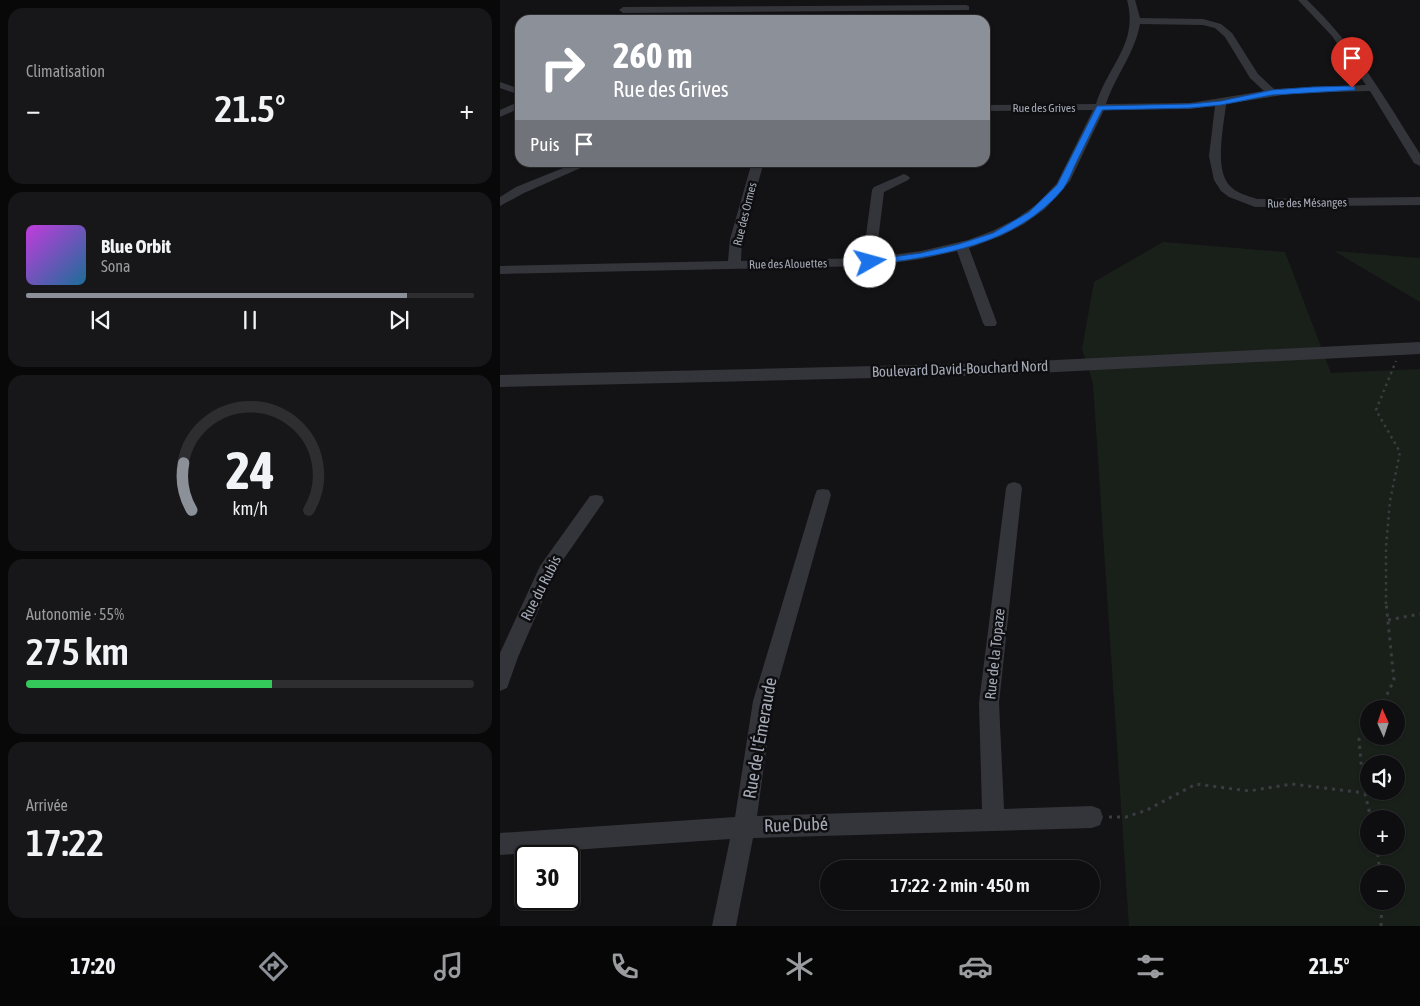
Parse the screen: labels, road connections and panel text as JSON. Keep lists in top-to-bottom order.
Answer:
{
  "streets": {
    "street": [
      "Rue des Grives",
      "Rue des Mésanges",
      "Rue des Ormes",
      "Rue des Alouettes",
      "Boulevard David-Bouchard Nord",
      "Rue du Rubis",
      "Rue de la Topaze",
      "Rue de l'Émeraude",
      "Rue Dubé"
    ]
  },
  "crossings": [
    ["Rue des Grives", "Rue des Mésanges"],
    ["Rue des Grives", "Rue des Alouettes"],
    ["Rue des Ormes", "Rue des Alouettes"],
    ["Rue de la Topaze", "Rue Dubé"],
    ["Rue de l'Émeraude", "Rue Dubé"]
  ],
  "north": "top",
  "page": {
    "tile": [
      "Climatisation",
      ["Autonomie · 55%", "275 km"],
      ["Arrivée", "17:22"]
    ],
    "turn": ["260 m", "Rue des Grives"],
    "heat": ["−", "21.5°", "+"],
    "then": "Puis",
    "song": ["Blue Orbit", "Sona"],
    "map_buttons": ["+", "−"],
    "limit": "30",
    "trip": "17:22 · 2 min · 450 m",
    "tabs": ["17:20", "21.5°"],
    "gauge": ["24", "km/h"]
  }
}
